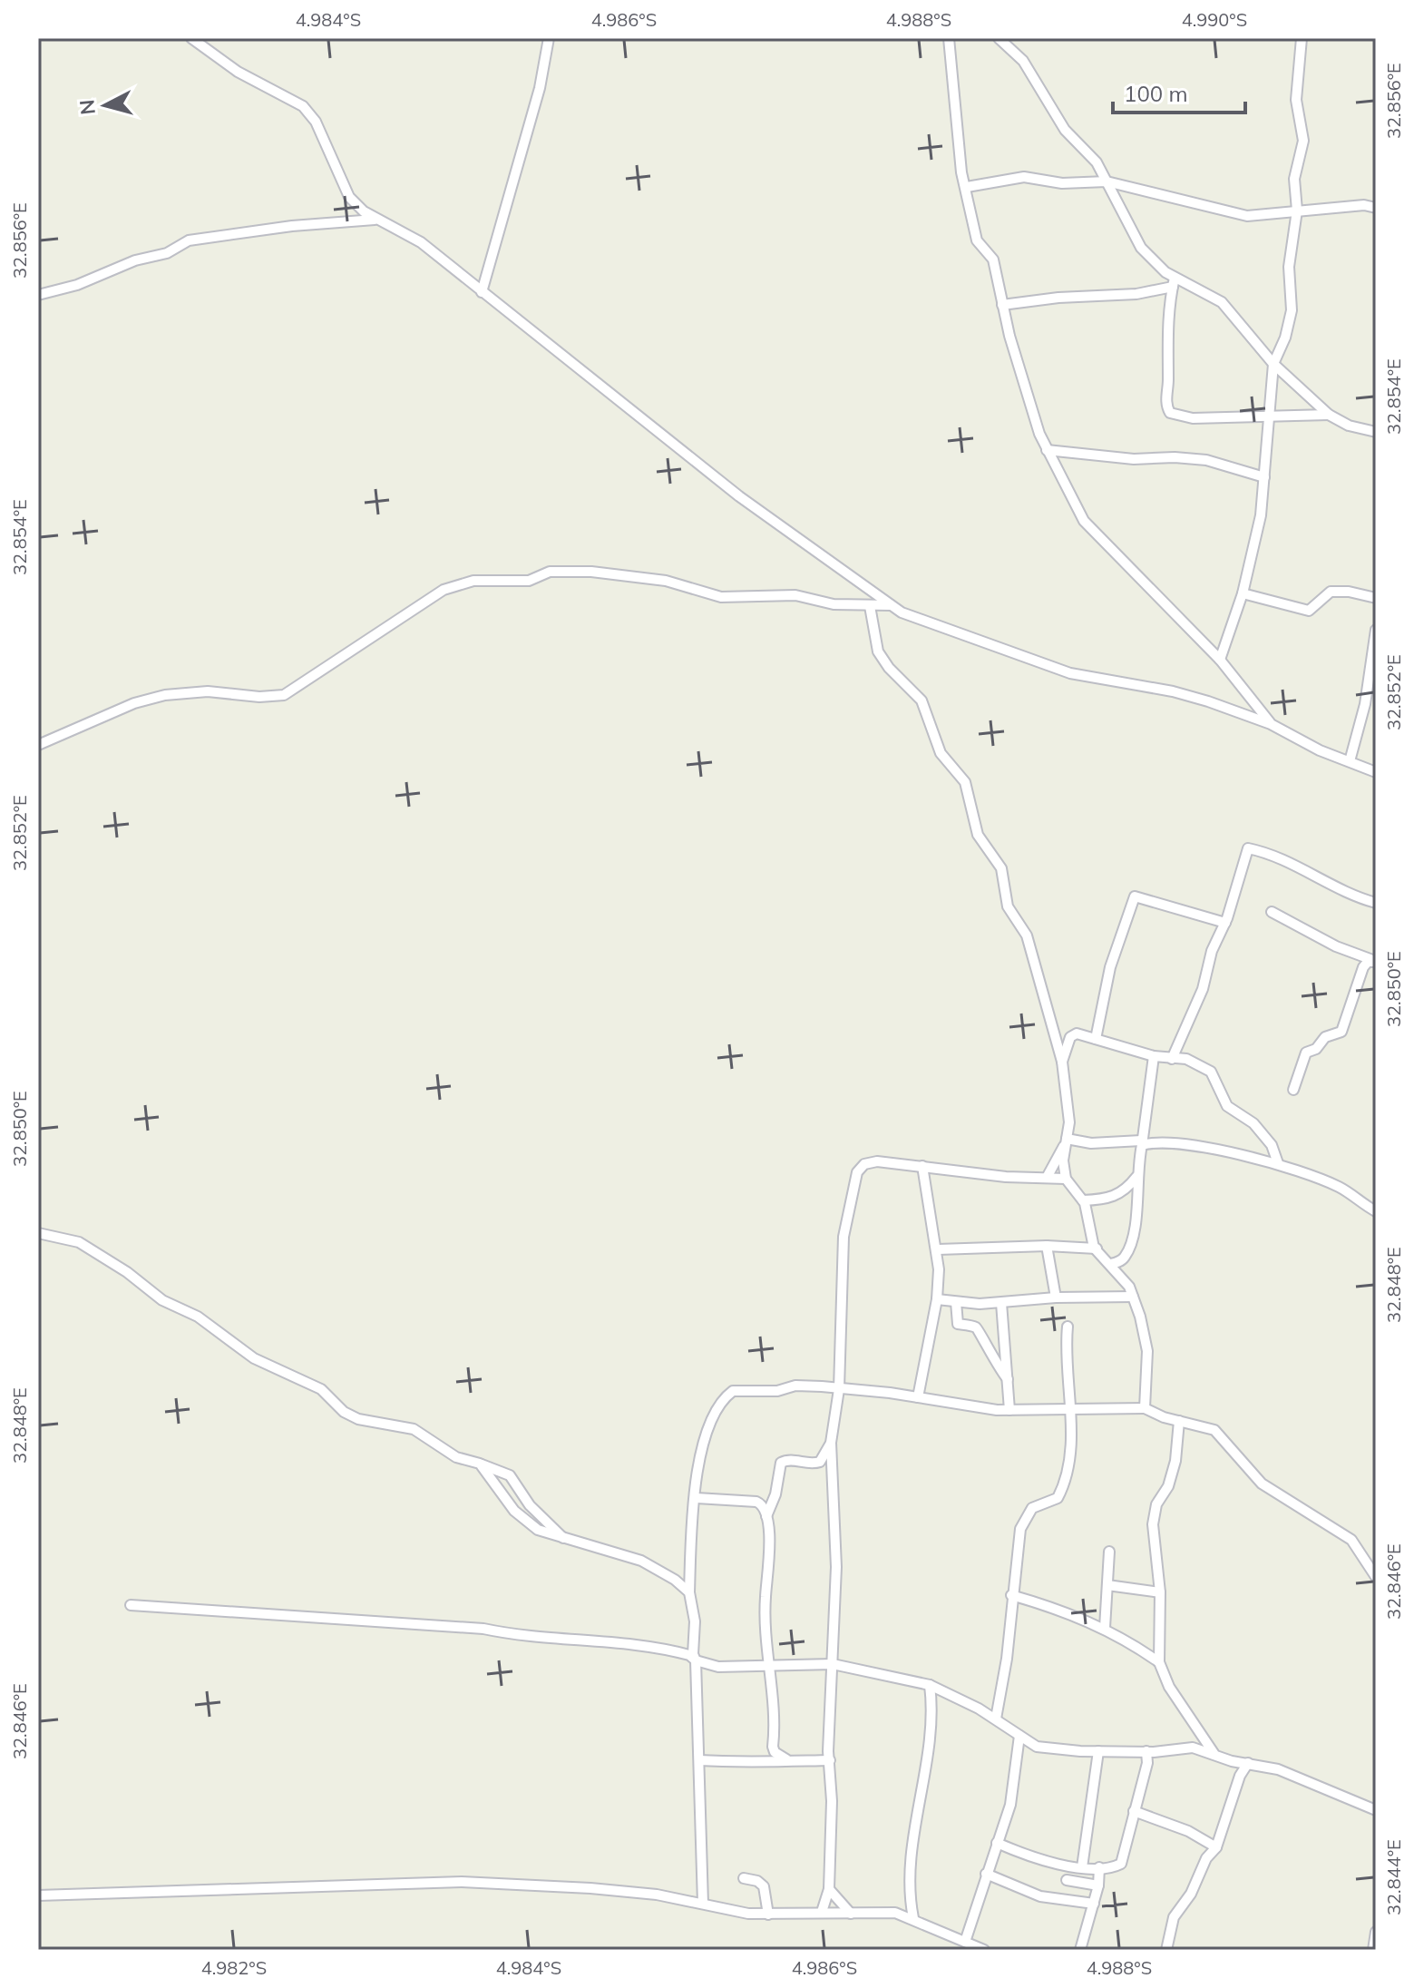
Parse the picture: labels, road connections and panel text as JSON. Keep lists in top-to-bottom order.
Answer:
{
  "scale_bar": "100 m",
  "north": "left",
  "coordinates": [
    "4.984°S",
    "4.986°S",
    "4.988°S",
    "4.990°S",
    "32.856°E",
    "32.854°E",
    "32.852°E",
    "32.850°E",
    "32.848°E",
    "32.846°E",
    "32.844°E",
    "4.982°S"
  ]
}
